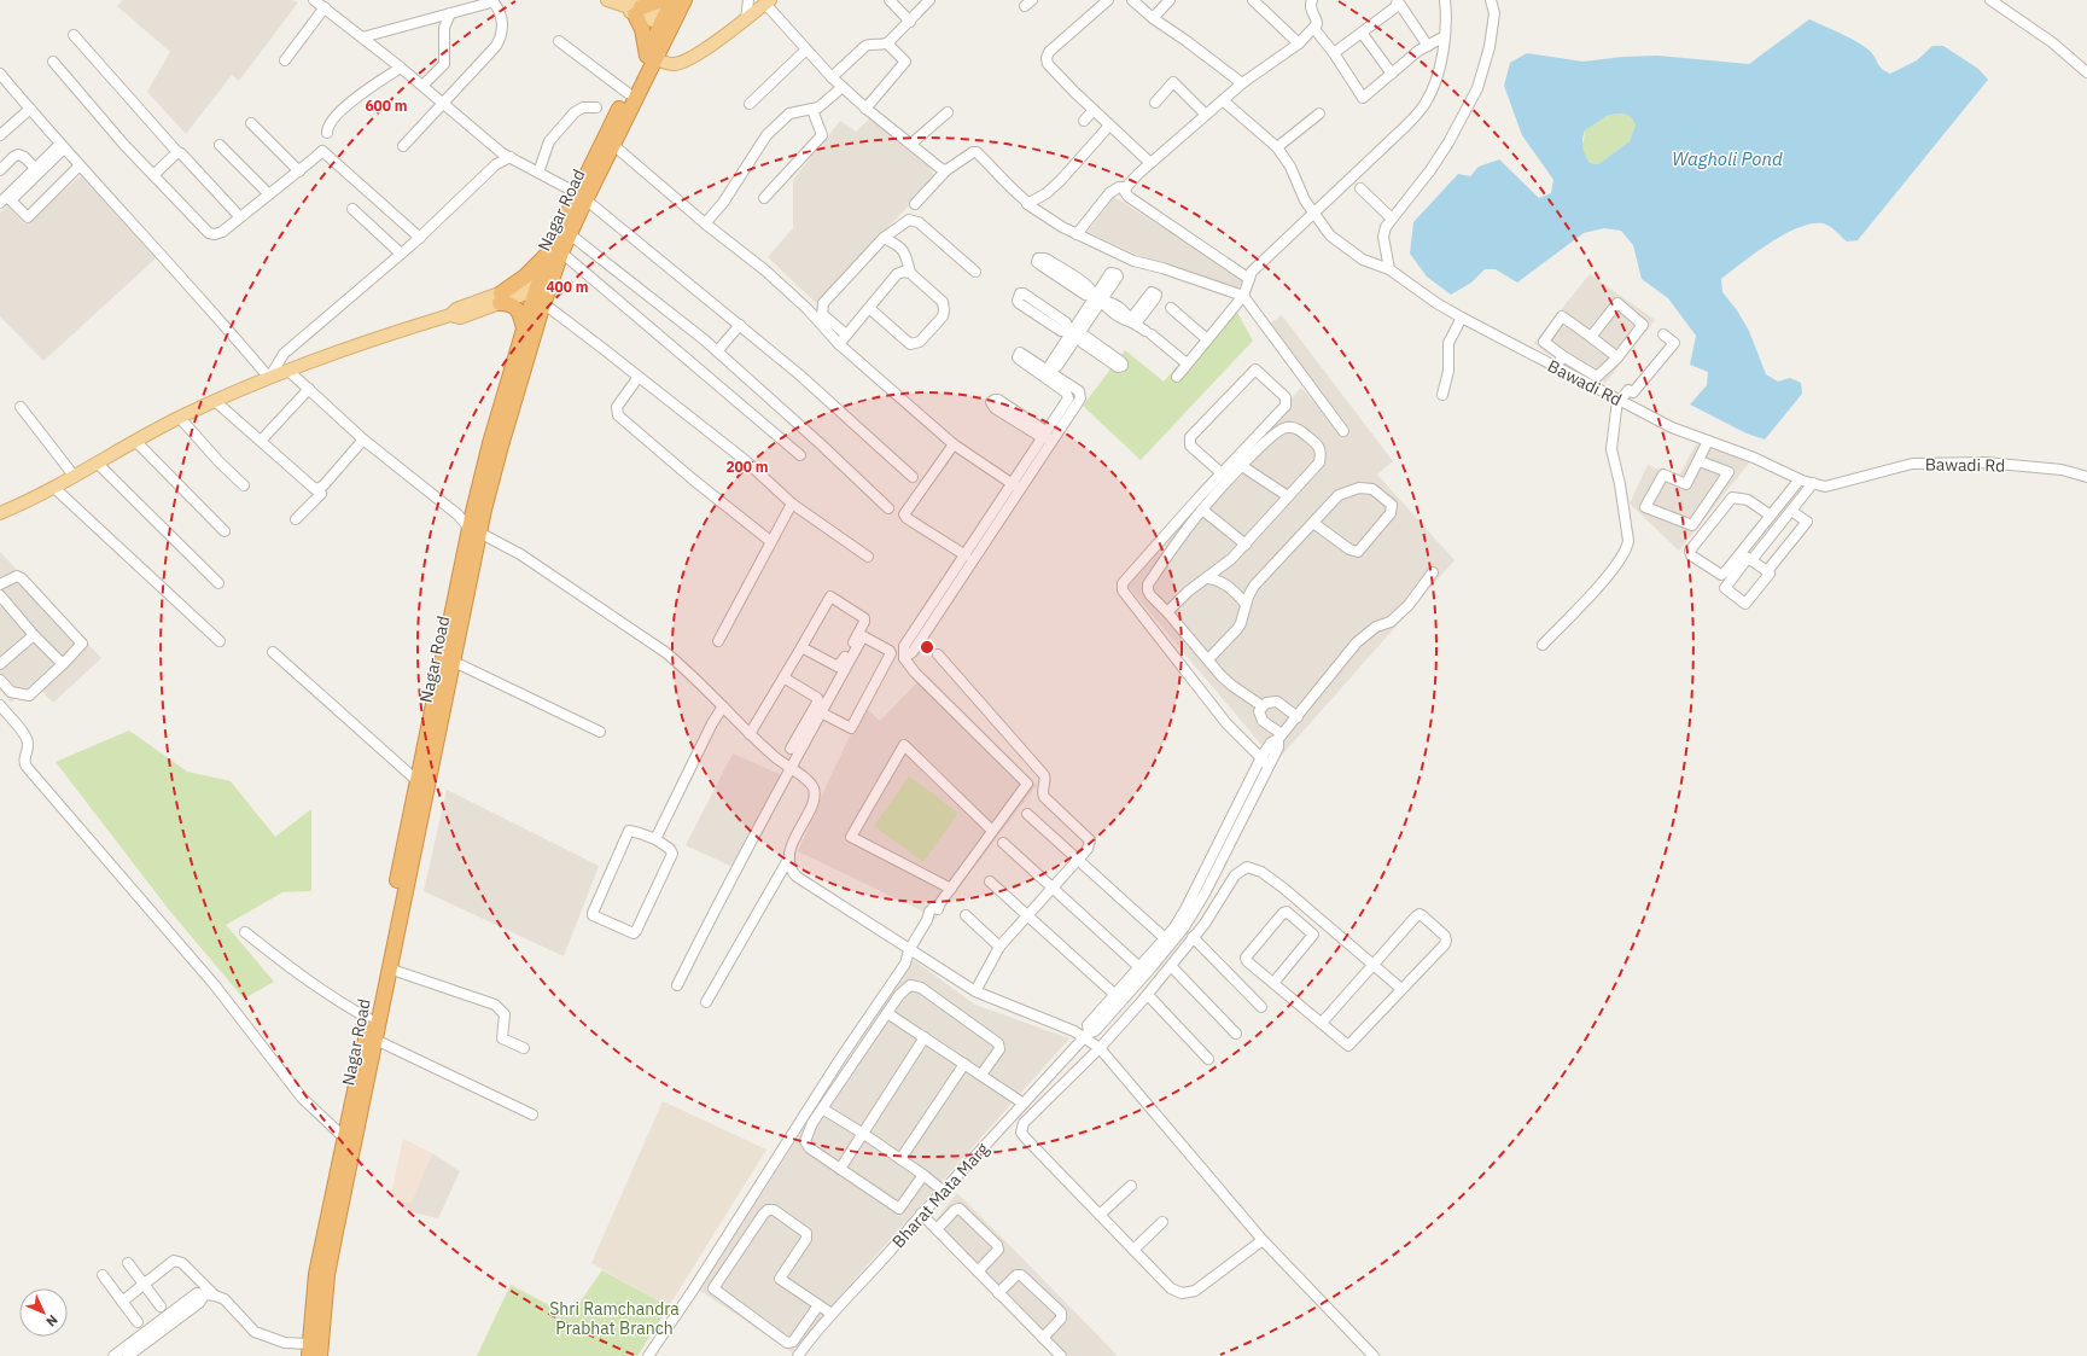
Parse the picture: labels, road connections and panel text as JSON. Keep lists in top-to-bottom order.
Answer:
{
  "streets": {
    "highway": ["Nagar Road"],
    "street": ["Bawadi Rd", "Bharat Mata Marg"]
  },
  "water": ["Wagholi Pond"],
  "parks": ["Shri Ramchandra Prabhat Branch"],
  "north": "bottom right",
  "rings": ["600 m", "400 m", "200 m"]
}
